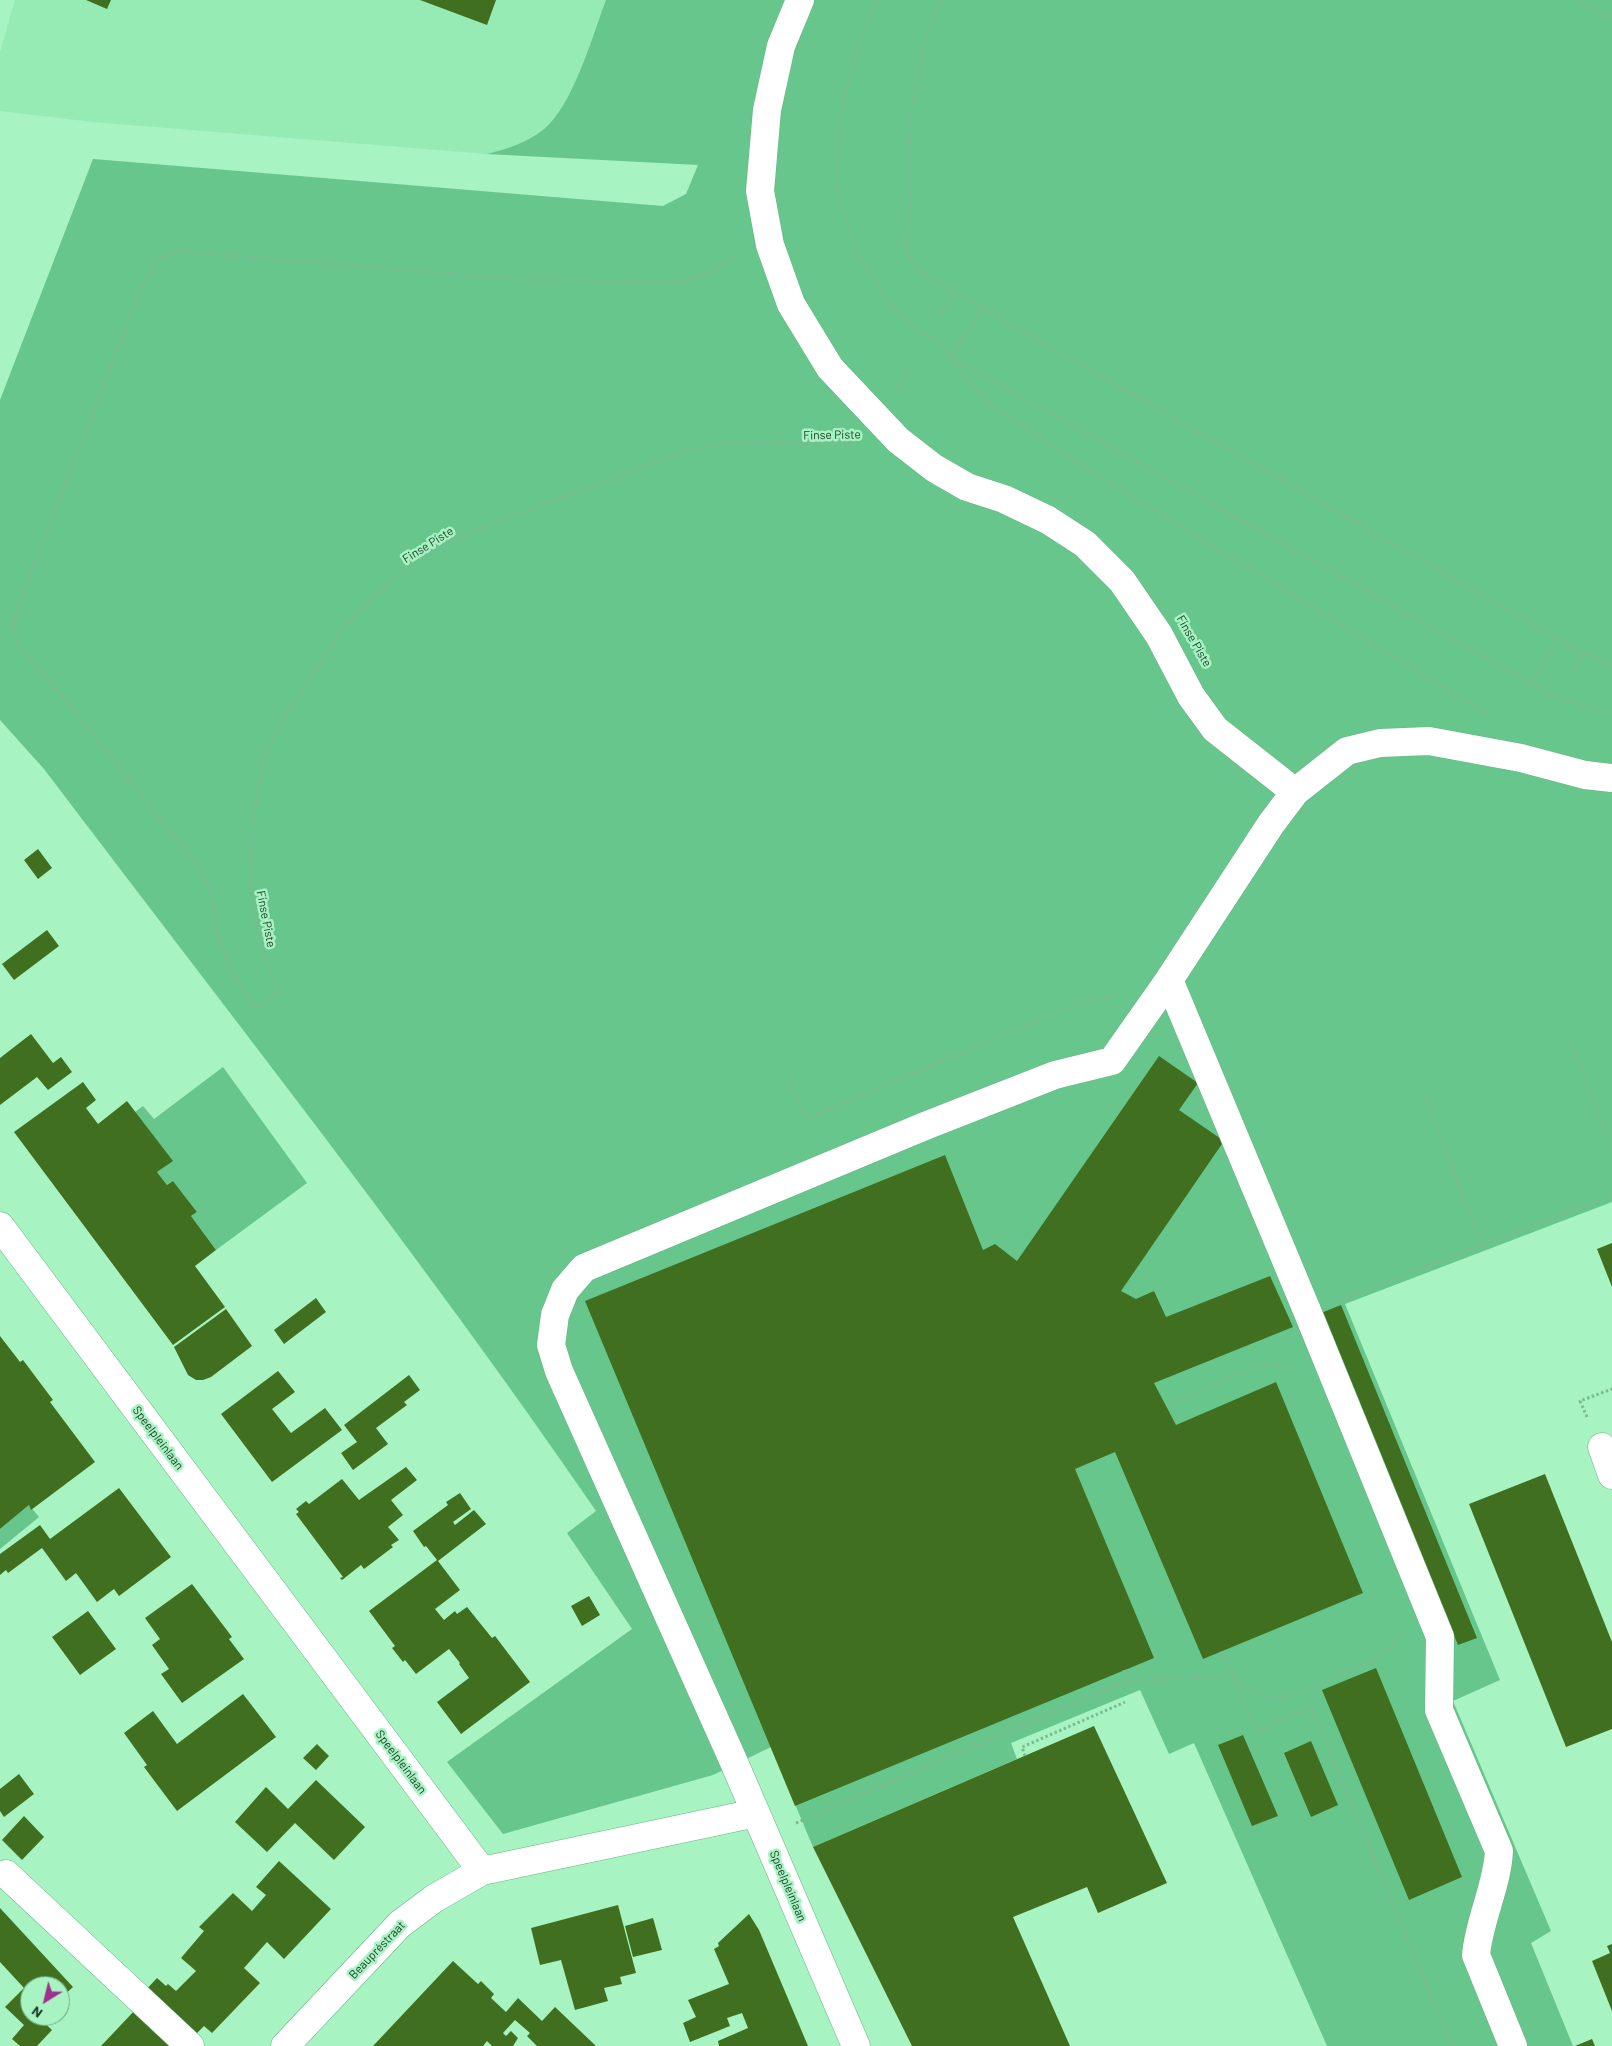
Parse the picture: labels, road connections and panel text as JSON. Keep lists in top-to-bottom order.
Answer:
{
  "streets": {
    "street": ["Speelpleinlaan", "Beaupréstraat"],
    "path": ["Finse Piste"]
  },
  "crossings": [
    ["Speelpleinlaan", "Beaupréstraat"]
  ],
  "north": "bottom left"
}
